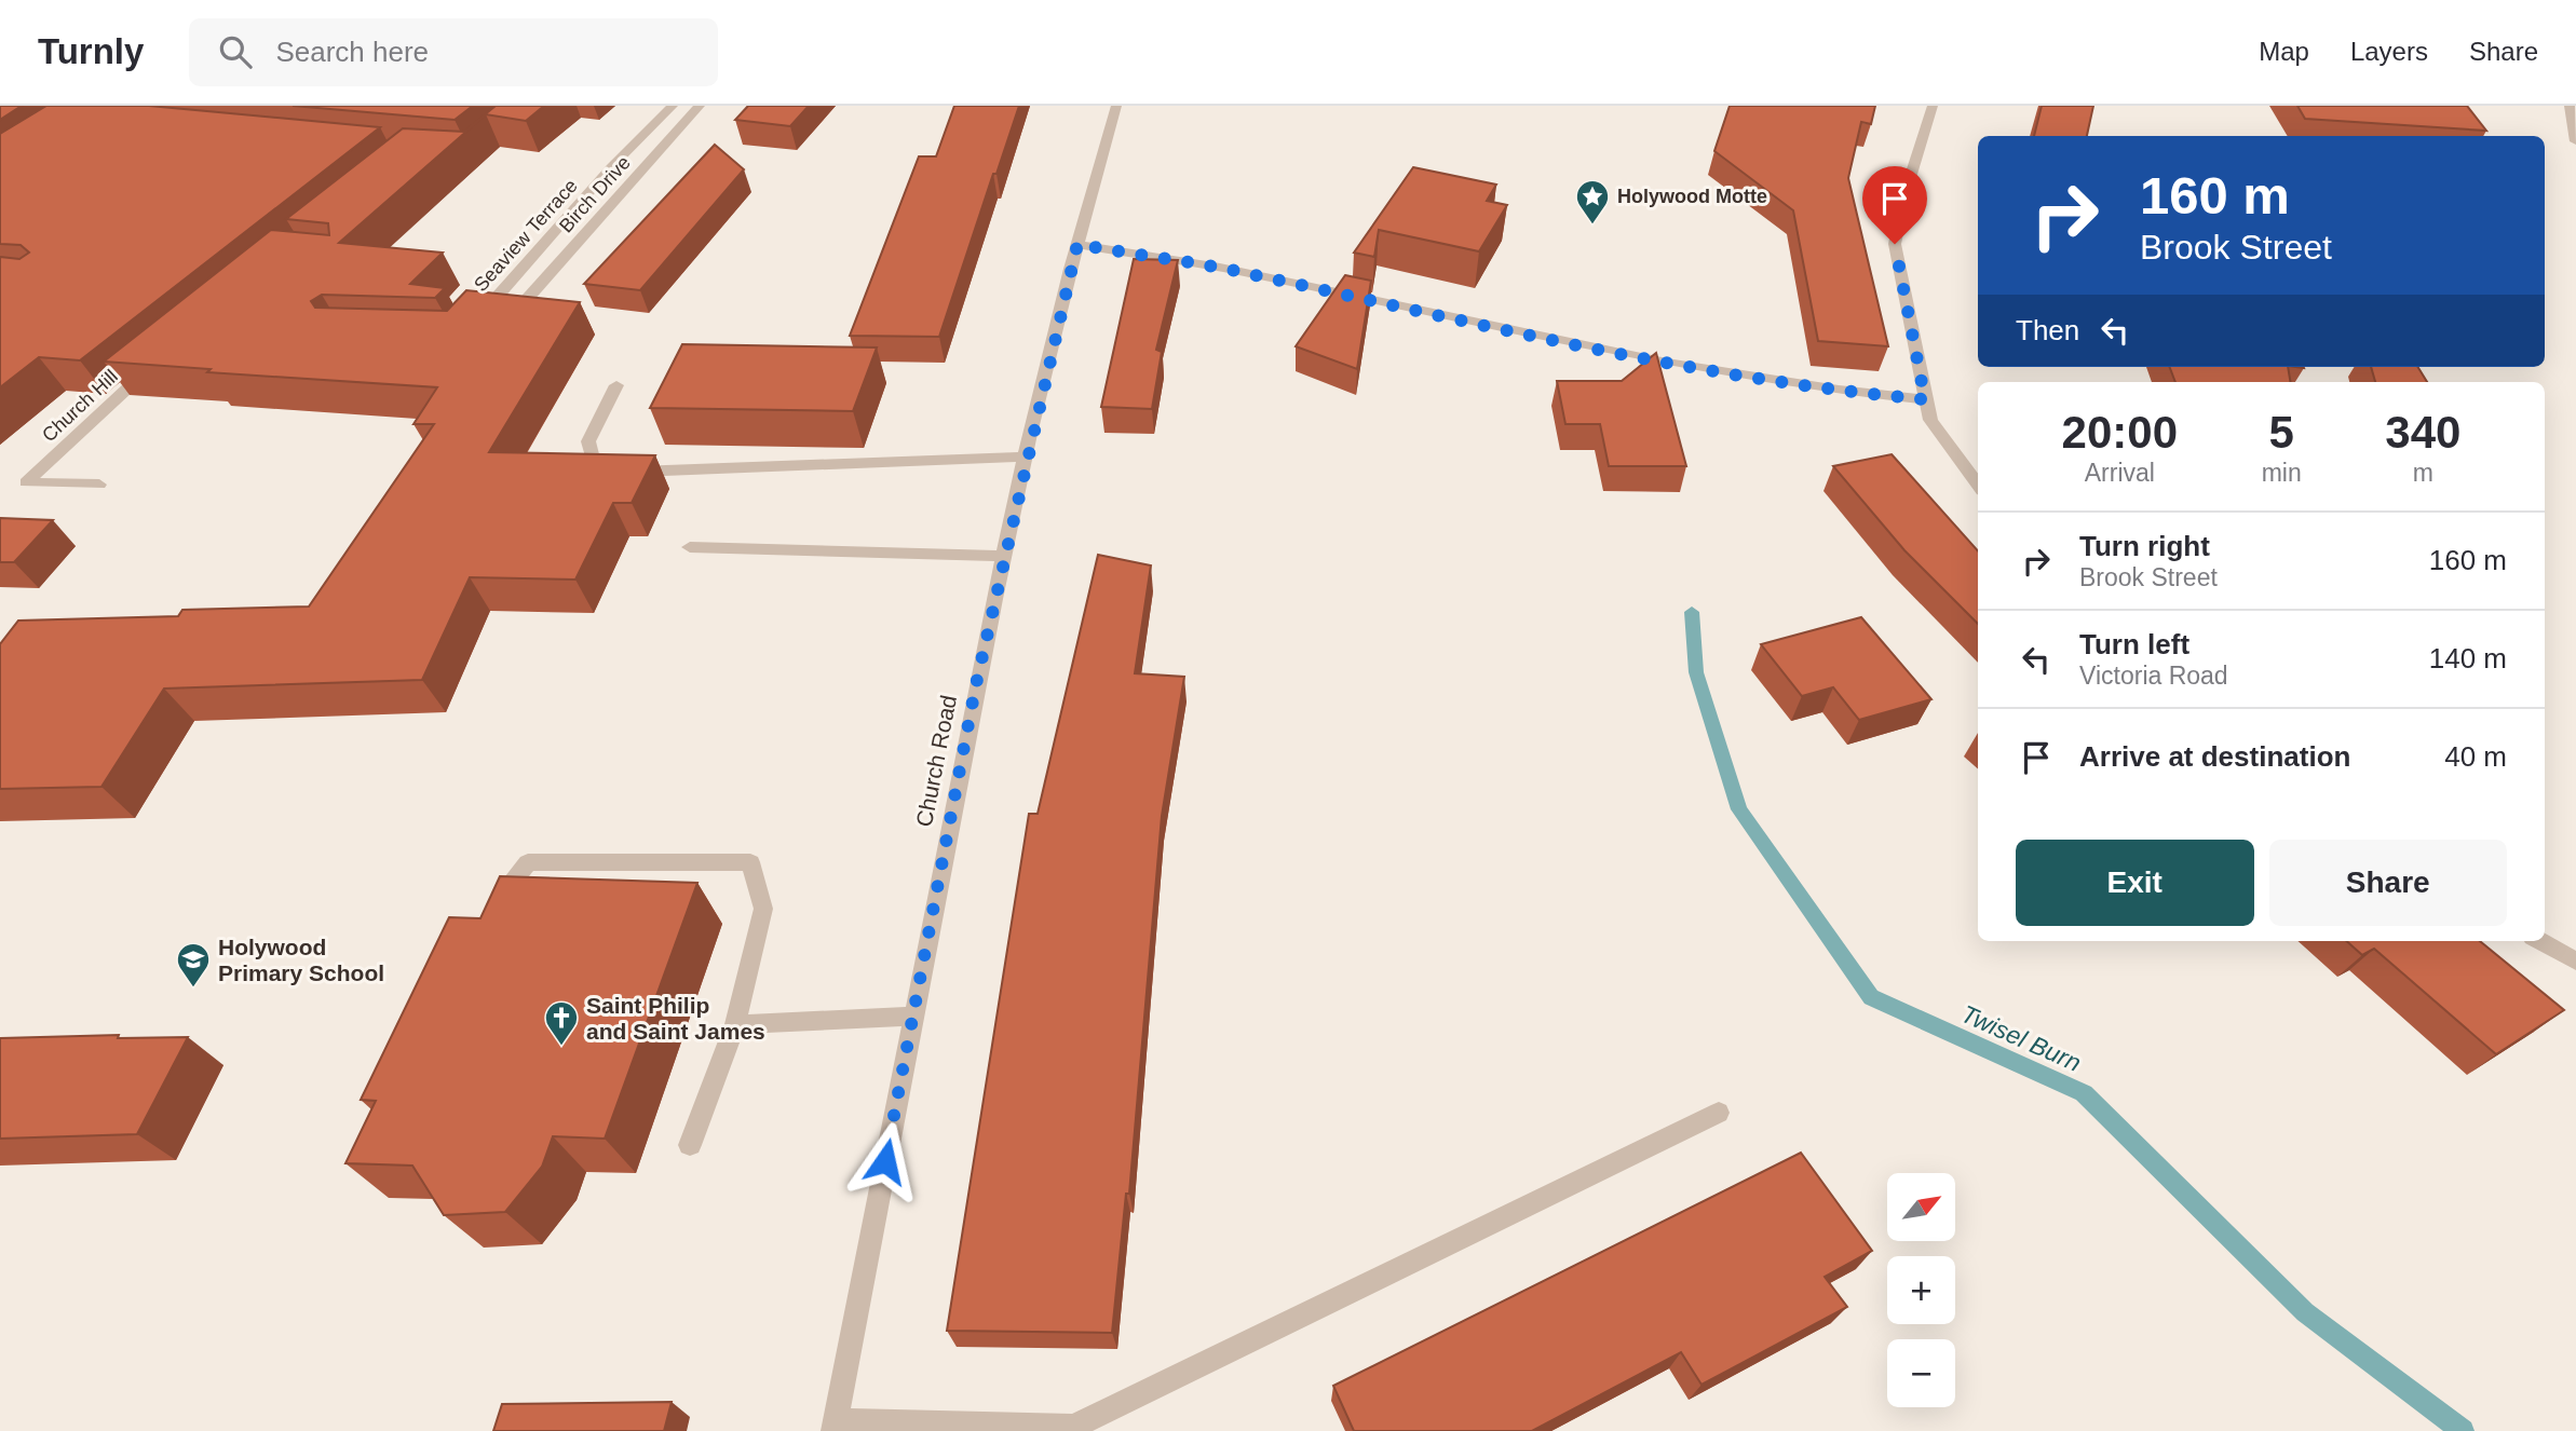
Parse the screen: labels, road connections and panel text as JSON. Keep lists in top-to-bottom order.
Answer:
{
  "streets": {
    "street": [
      "Birch Drive",
      "Seaview Terrace",
      "Church Hill",
      "Church Road"
    ]
  },
  "water": ["Twisel Burn"],
  "places": {
    "place": ["Holywood Motte"],
    "school or university": ["Holywood Primary School"],
    "church": ["Saint Philip and Saint James"]
  },
  "north": "top right",
  "page": {
    "header": "Turnly",
    "search": "Search here",
    "nav": ["Map", "Layers", "Share"],
    "turn": ["160 m", "Brook Street"],
    "then": "Then",
    "eta": [
      "20:00",
      "Arrival",
      "5",
      "min",
      "340",
      "m"
    ],
    "list": [
      {
        "name": "Turn right",
        "note": "Brook Street",
        "value": "160 m"
      },
      {
        "name": "Turn left",
        "note": "Victoria Road",
        "value": "140 m"
      },
      {
        "name": "Arrive at destination",
        "value": "40 m"
      }
    ],
    "buttons": ["Exit", "Share"],
    "map_buttons": ["+", "−"]
  }
}
